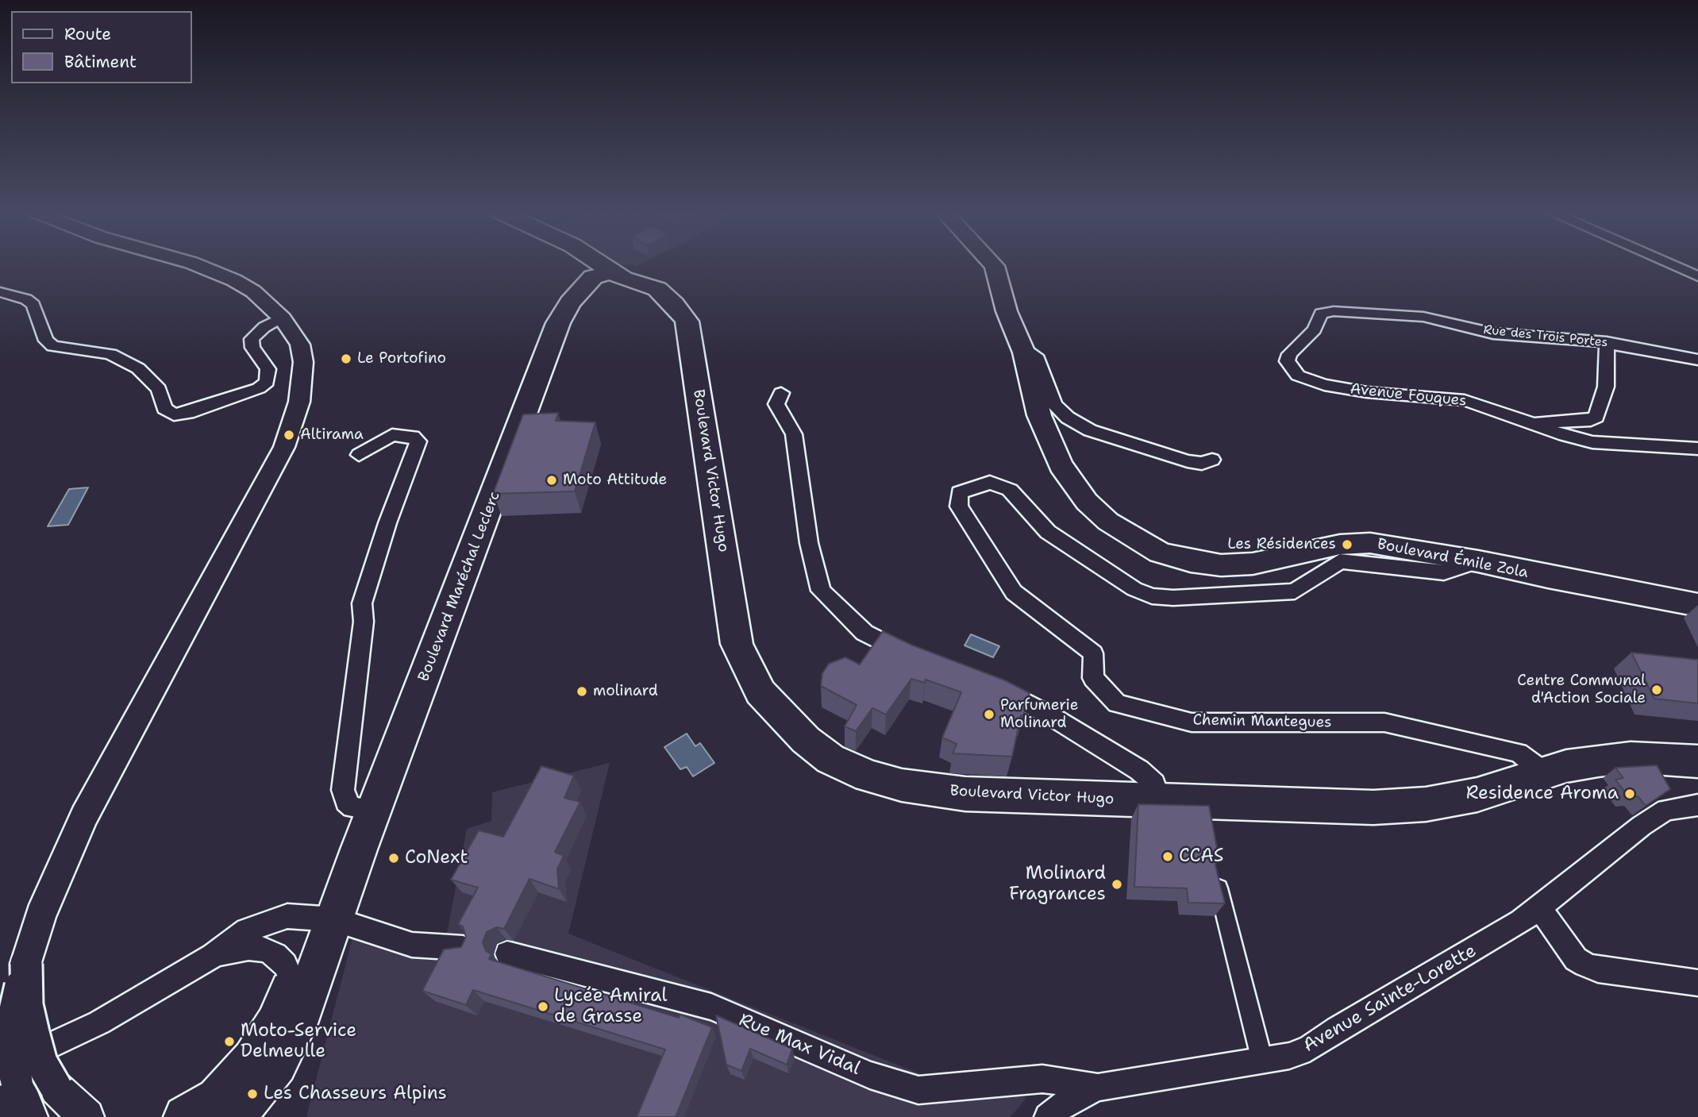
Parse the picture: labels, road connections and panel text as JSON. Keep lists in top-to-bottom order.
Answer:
{
  "streets": {
    "main road": ["Boulevard Victor Hugo", "Boulevard Émile Zola", "Boulevard Maréchal Leclerc"],
    "street": [
      "Rue des Trois Portes",
      "Avenue Fouques",
      "Chemin Mantegues",
      "Avenue Sainte-Lorette",
      "Rue Max Vidal"
    ]
  },
  "crossings": [
    ["Rue des Trois Portes", "Avenue Fouques"],
    ["Boulevard Victor Hugo", "Boulevard Maréchal Leclerc"],
    ["Boulevard Victor Hugo", "Chemin Mantegues"],
    ["Boulevard Émile Zola", "Chemin Mantegues"],
    ["Avenue Sainte-Lorette", "Rue Max Vidal"]
  ],
  "places": [
    "Le Portofino",
    "Altirama",
    "Moto Attitude",
    "Les Résidences",
    "Centre Communal d'Action Sociale",
    "molinard",
    "Parfumerie Molinard",
    "Residence Aroma",
    "CCAS",
    "CoNext",
    "Molinard Fragrances",
    "Lycée Amiral de Grasse",
    "Moto-Service Delmeulle",
    "Les Chasseurs Alpins"
  ],
  "legend": ["Route", "Bâtiment"]
}
